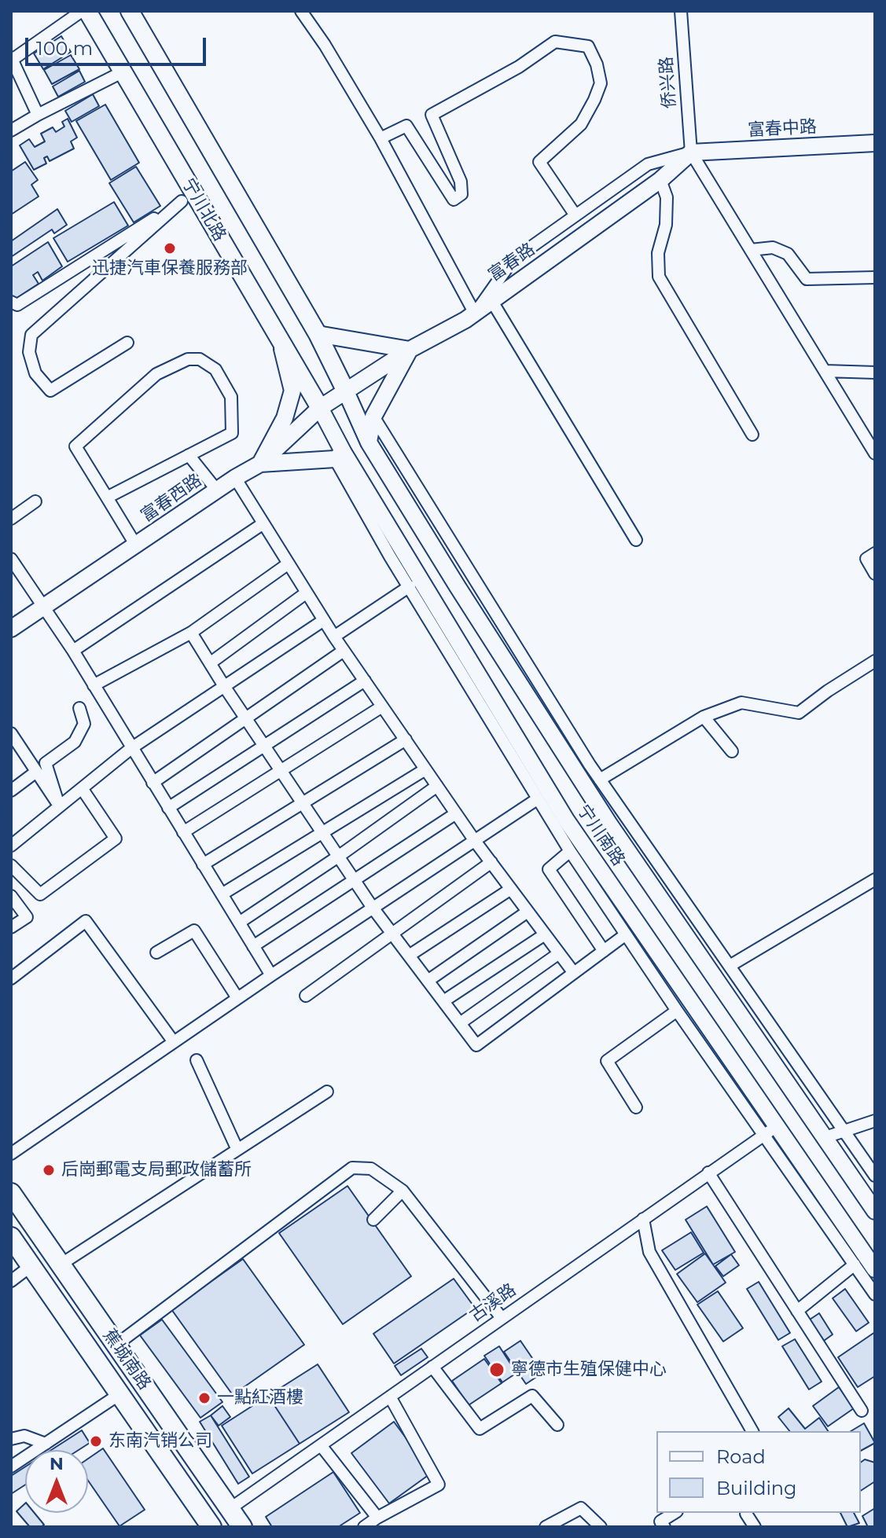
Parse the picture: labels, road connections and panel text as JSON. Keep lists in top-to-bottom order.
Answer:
{
  "streets": {
    "highway": ["蕉城南路"],
    "main road": [
      "富春中路",
      "宁川北路",
      "富春路",
      "富春西路",
      "宁川南路"
    ],
    "street": ["侨兴路", "古溪路"]
  },
  "crossings": [
    ["侨兴路", "富春中路"],
    ["侨兴路", "富春路"],
    ["富春中路", "富春路"],
    ["宁川北路", "富春路"],
    ["宁川北路", "富春西路"],
    ["宁川北路", "宁川南路"],
    ["富春路", "富春西路"],
    ["富春路", "宁川南路"],
    ["富春西路", "宁川南路"],
    ["宁川南路", "古溪路"],
    ["古溪路", "蕉城南路"]
  ],
  "places": [
    "迅捷汽車保養服務部",
    "后崗郵電支局郵政儲蓄所",
    "寧德市生殖保健中心",
    "一點紅酒樓",
    "东南汽销公司"
  ],
  "legend": ["Road", "Building"],
  "scale_bar": "100 m",
  "north": "top"
}
